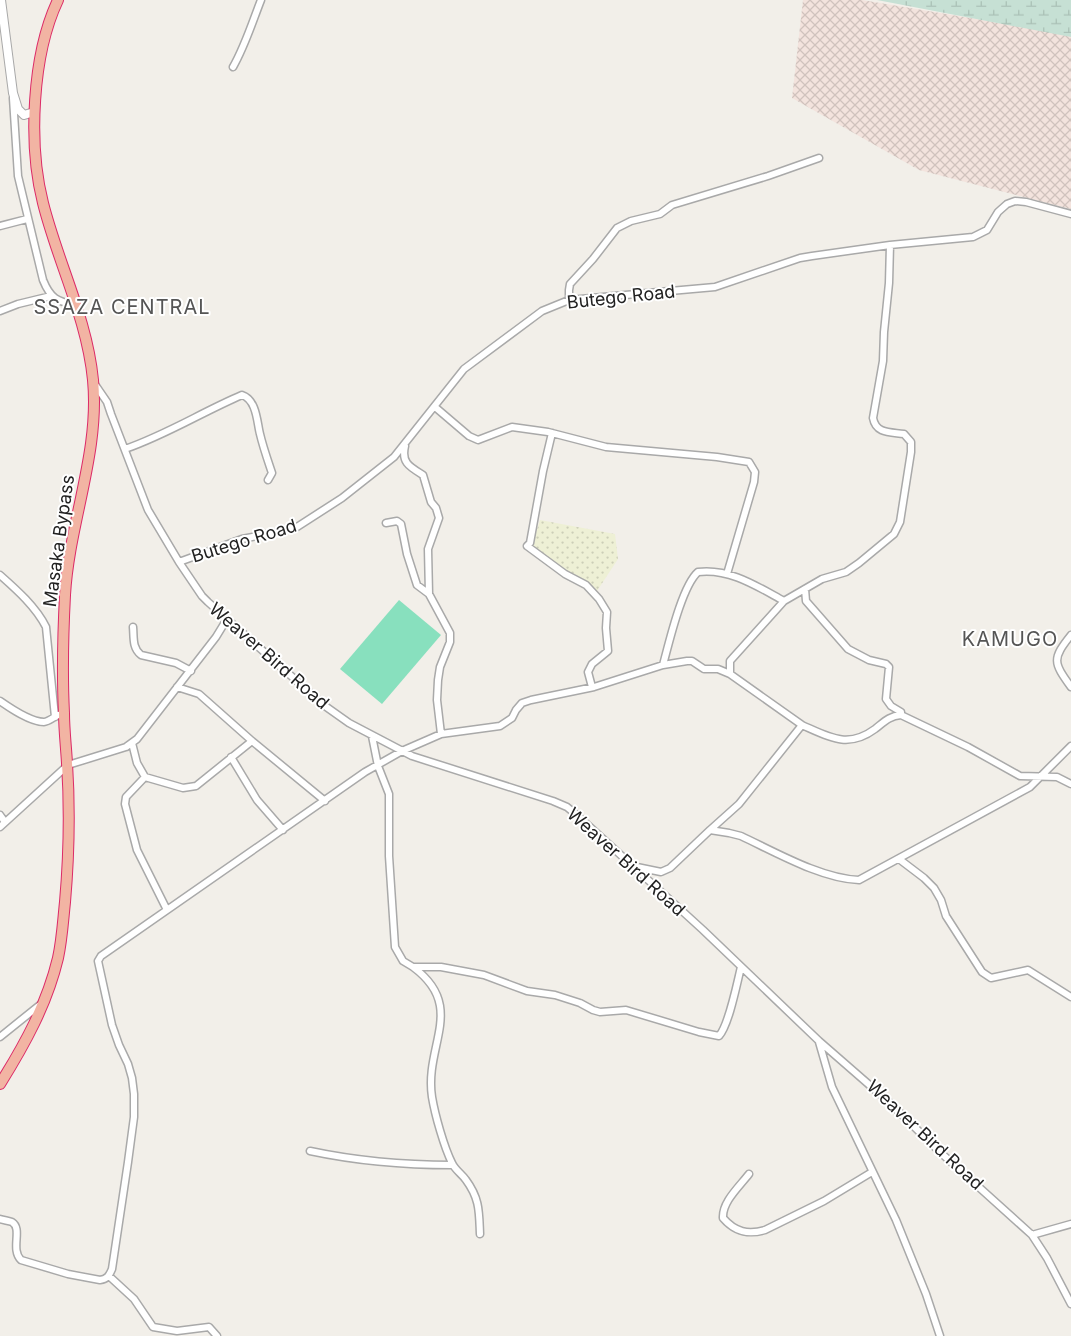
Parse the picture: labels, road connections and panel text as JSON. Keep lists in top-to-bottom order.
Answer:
{
  "streets": {
    "highway": ["Masaka Bypass"],
    "street": ["Butego Road", "Weaver Bird Road"]
  },
  "crossings": [
    ["Butego Road", "Weaver Bird Road"],
    ["Masaka Bypass", "Weaver Bird Road"]
  ],
  "districts": ["SSAZA CENTRAL", "KAMUGO"]
}
